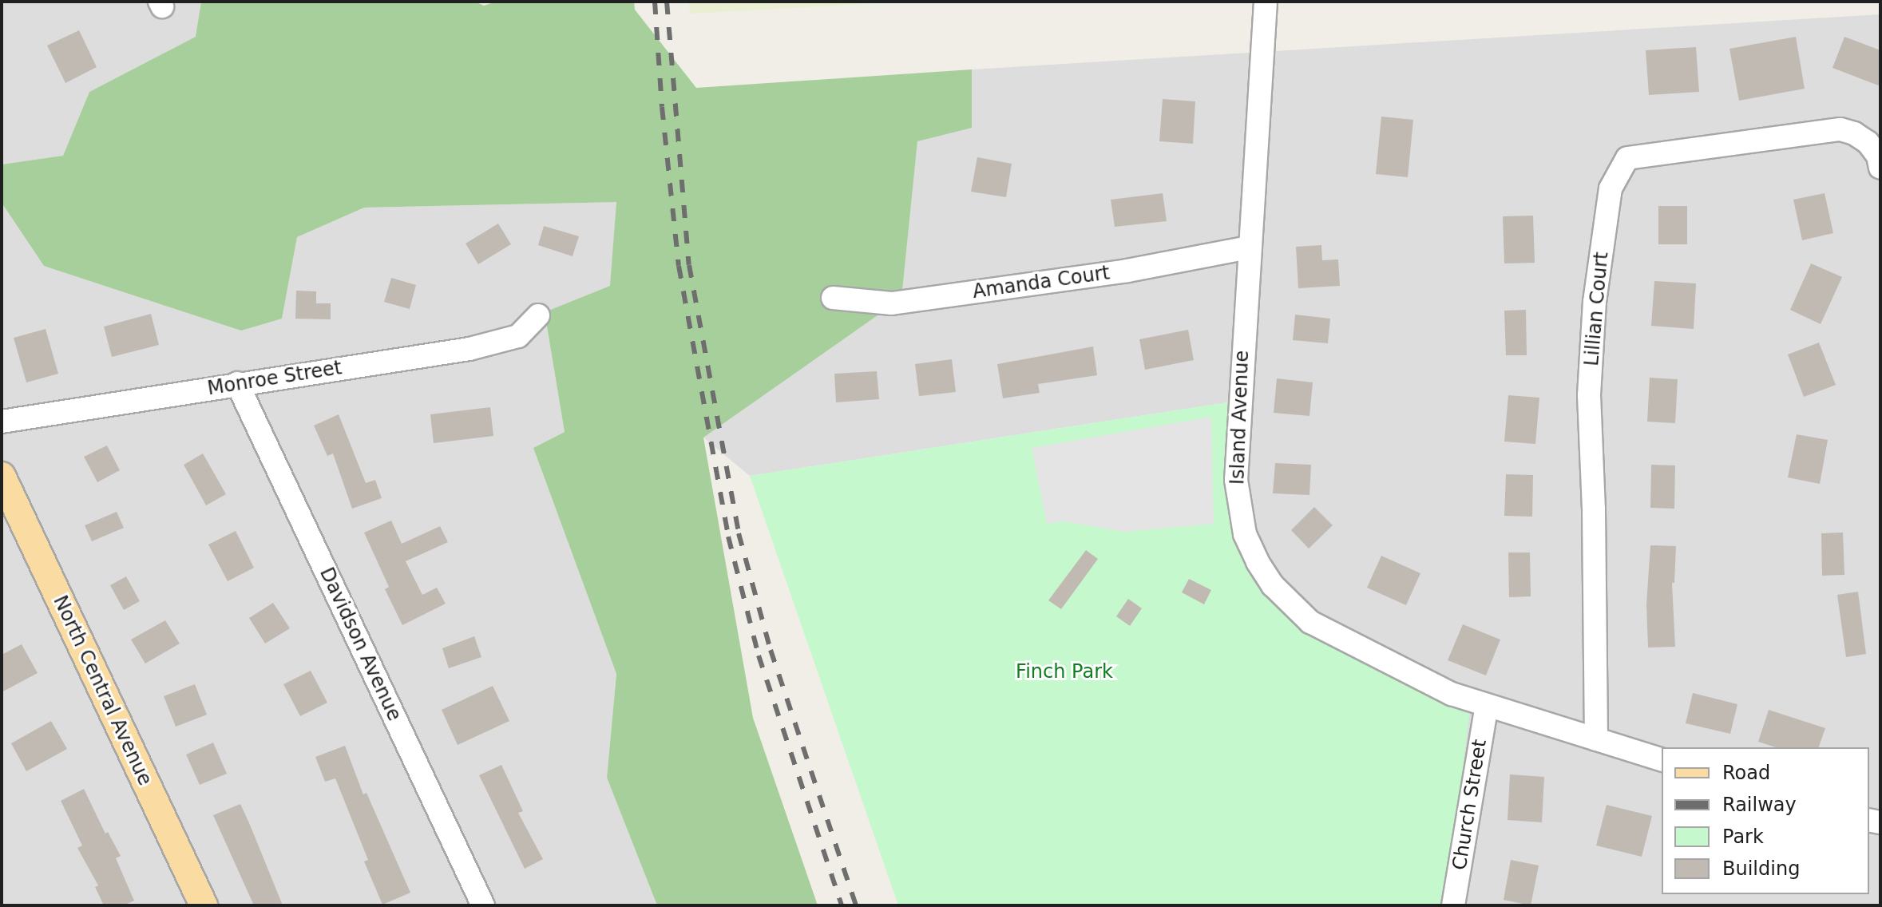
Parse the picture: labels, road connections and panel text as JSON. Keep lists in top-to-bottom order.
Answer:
{
  "streets": {
    "main road": ["North Central Avenue"],
    "street": [
      "Amanda Court",
      "Lillian Court",
      "Monroe Street",
      "Island Avenue",
      "Davidson Avenue",
      "Church Street"
    ]
  },
  "crossings": [
    ["Amanda Court", "Island Avenue"],
    ["Lillian Court", "Island Avenue"],
    ["Monroe Street", "Davidson Avenue"],
    ["Island Avenue", "Church Street"]
  ],
  "parks": ["Finch Park"],
  "legend": [
    "Road",
    "Railway",
    "Park",
    "Building"
  ]
}
